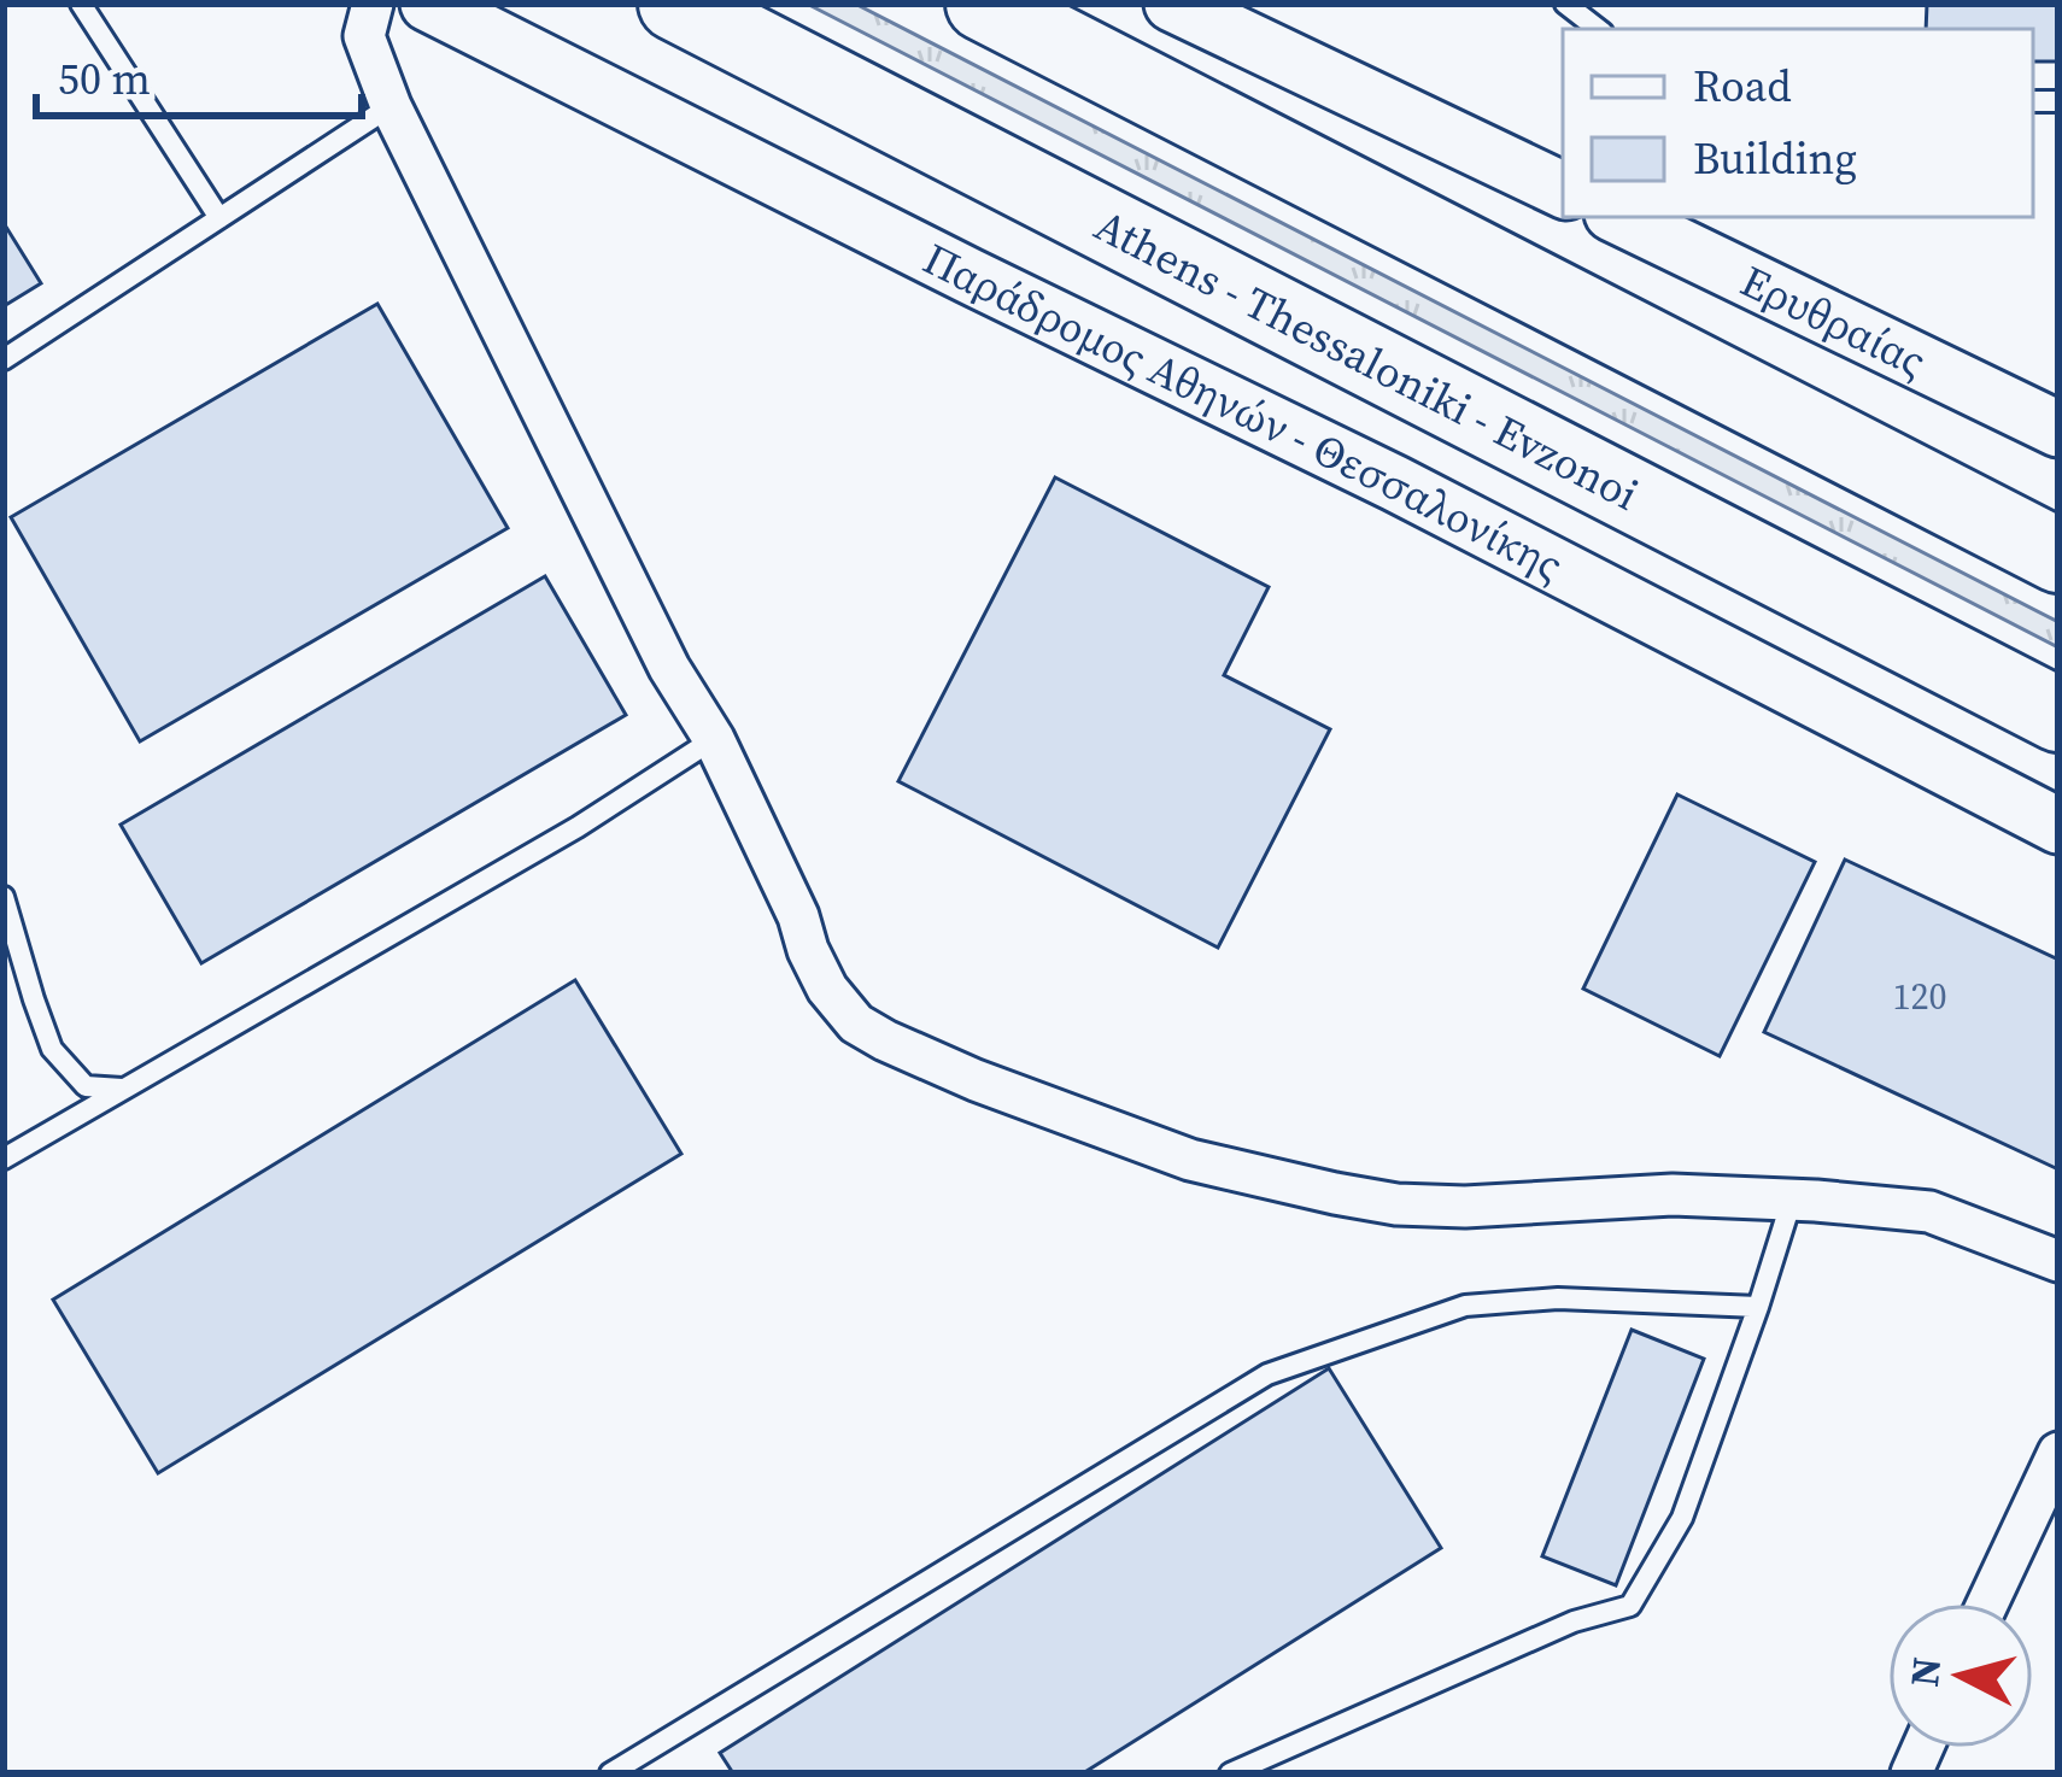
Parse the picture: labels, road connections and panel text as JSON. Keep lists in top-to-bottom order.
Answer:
{
  "streets": {
    "highway": ["Athens - Thessaloniki - Evzonoi"],
    "main road": ["Ερυθραίας", "Παράδρομος Αθηνών - Θεσσαλονίκης"]
  },
  "house_numbers": ["120"],
  "legend": ["Road", "Building"],
  "scale_bar": "50 m",
  "north": "left"
}
